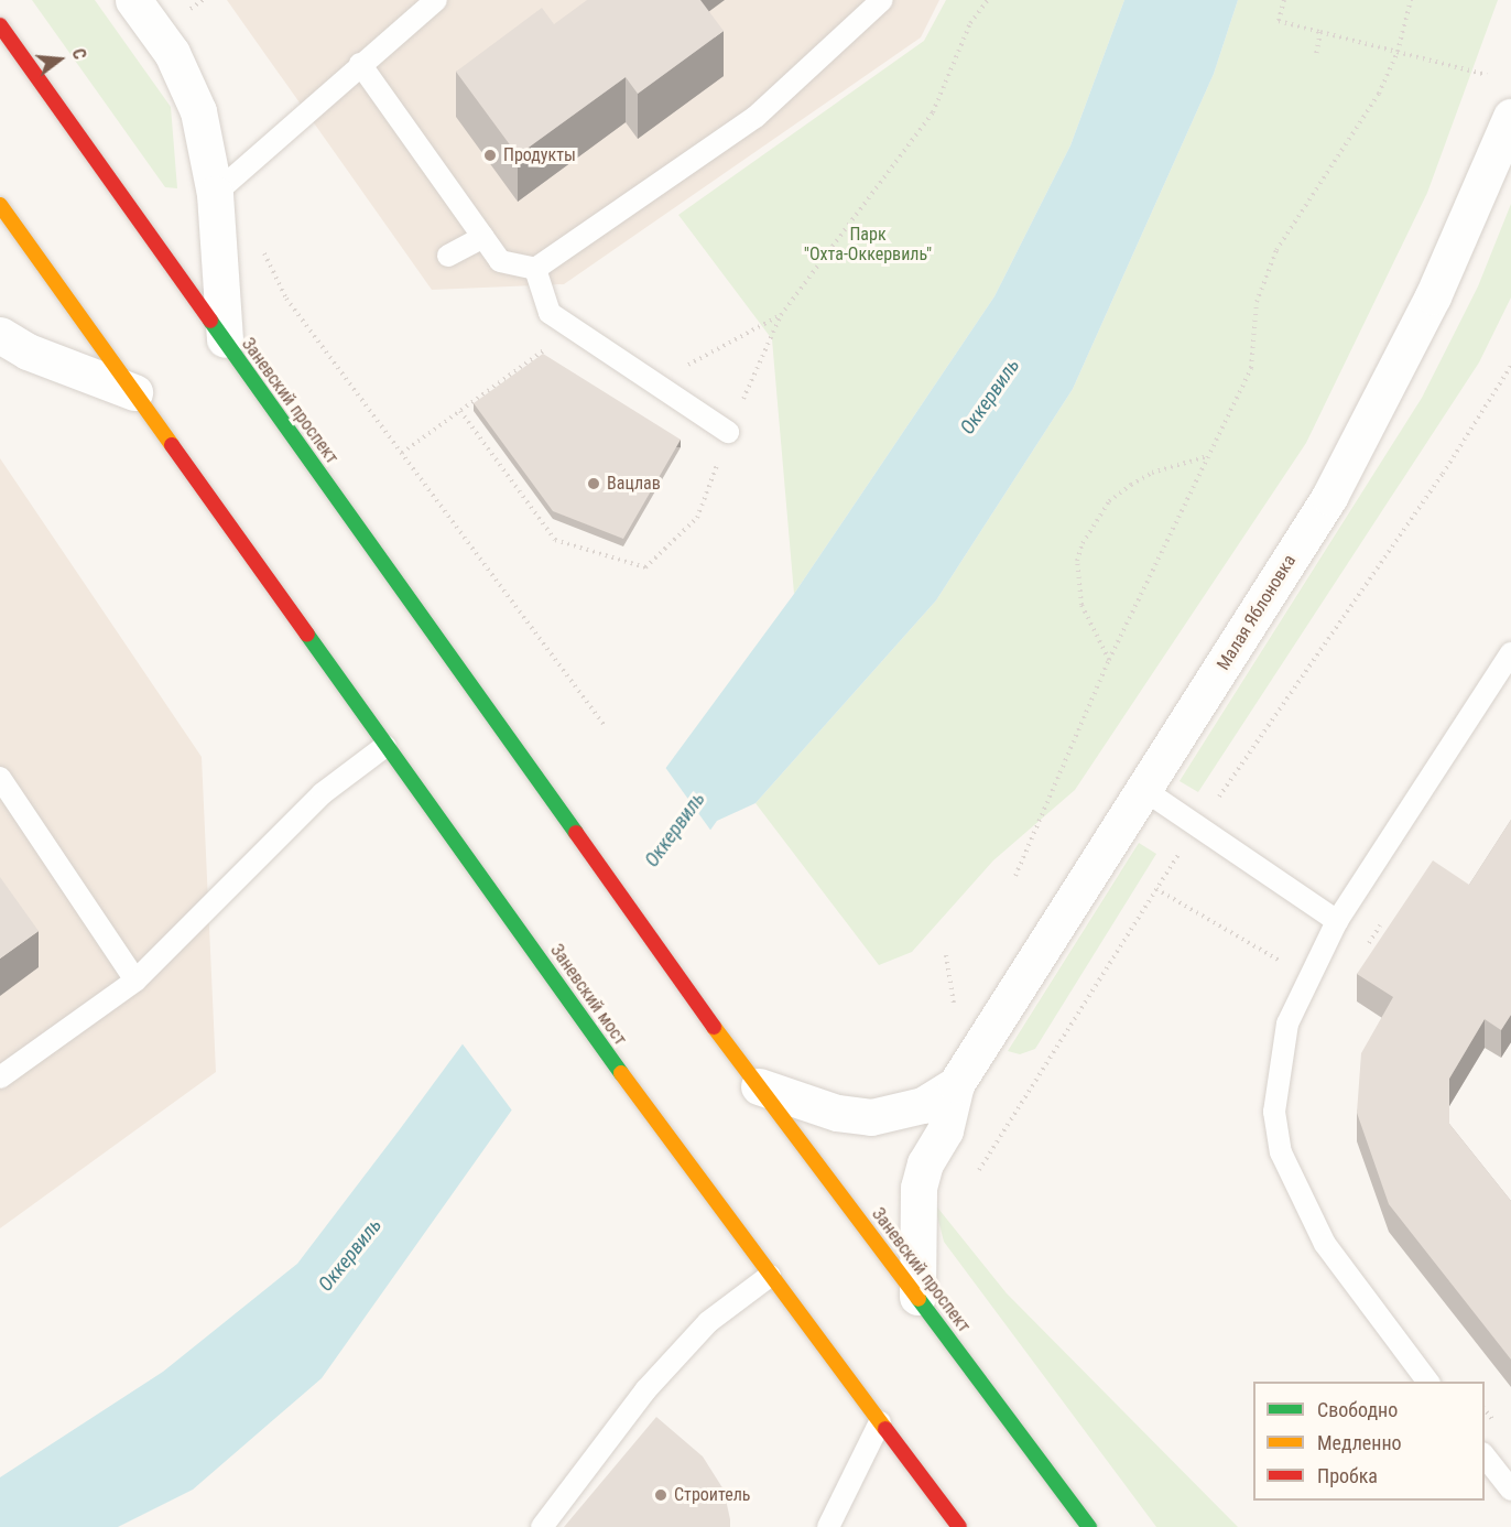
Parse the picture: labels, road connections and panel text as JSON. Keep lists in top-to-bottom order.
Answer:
{
  "streets": {
    "main road": ["Заневский проспект", "Заневский мост"],
    "street": ["Малая Яблоновка"]
  },
  "crossings": [
    ["Заневский проспект", "Малая Яблоновка"]
  ],
  "water": ["Оккервиль"],
  "parks": ["Парк \"Охта-Оккервиль\""],
  "places": ["Продукты", "Вацлав", "Строитель"],
  "legend": ["Свободно", "Медленно", "Пробка"],
  "north": "right"
}
